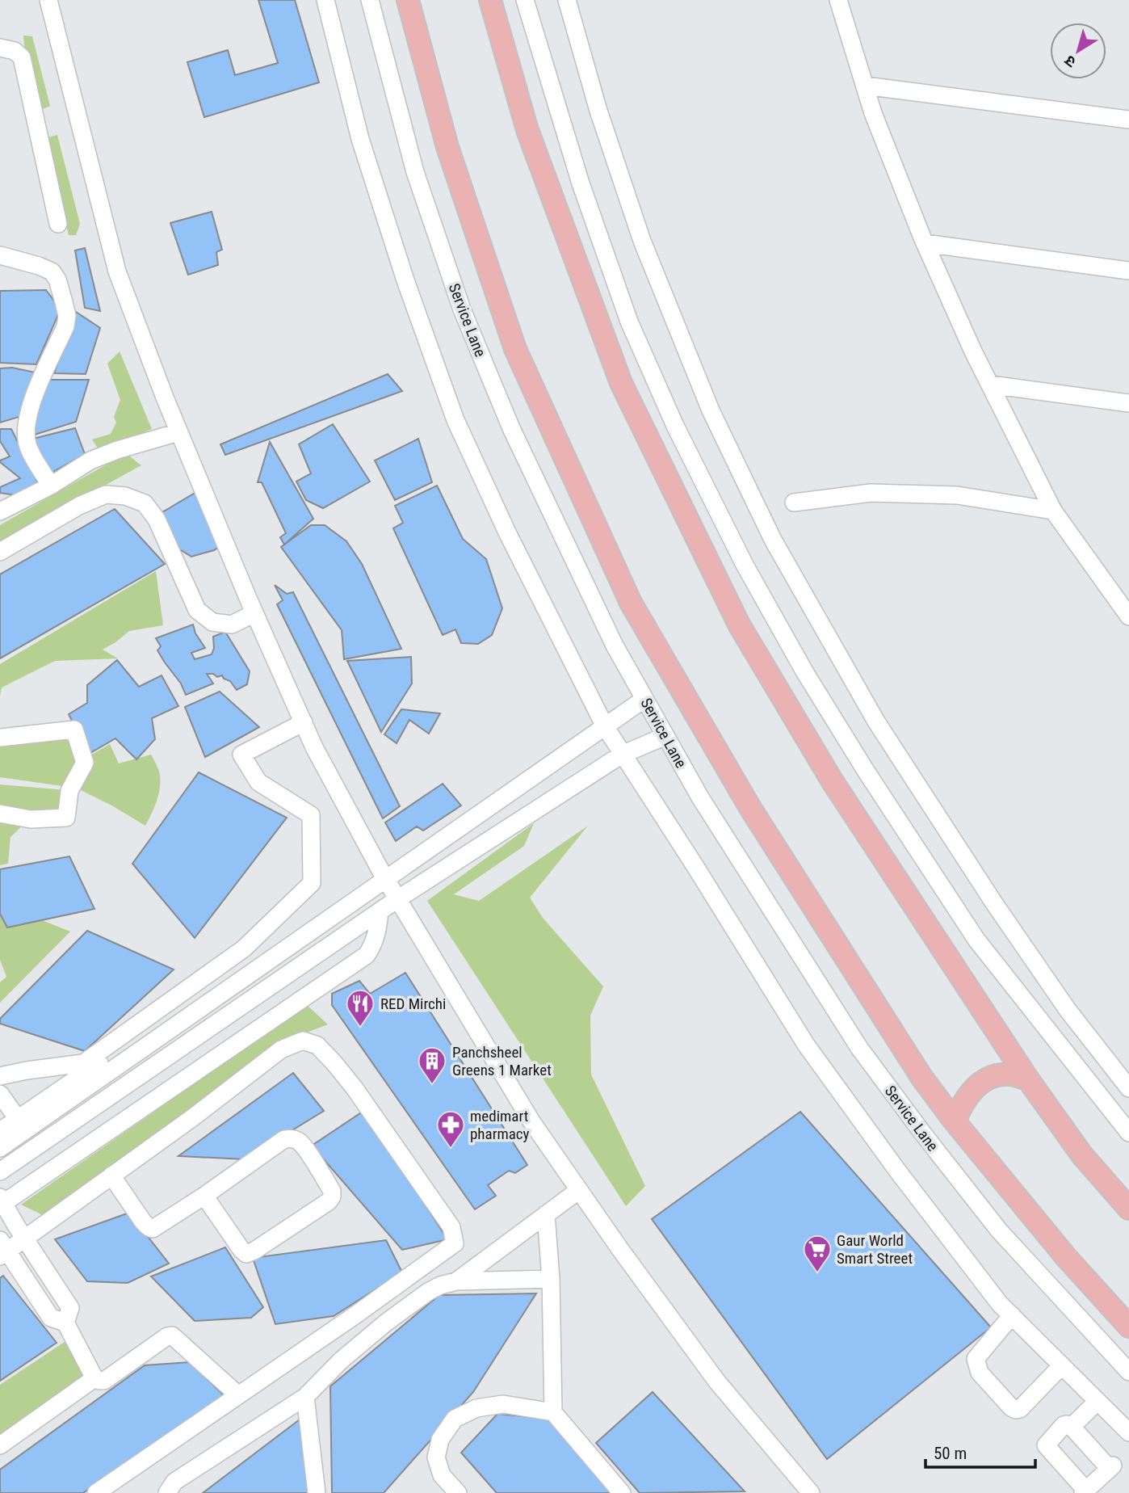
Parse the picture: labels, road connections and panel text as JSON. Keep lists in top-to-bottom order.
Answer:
{
  "streets": {
    "street": ["Service Lane"]
  },
  "places": {
    "restaurant": ["RED Mirchi"],
    "building": ["Panchsheel Greens 1 Market"],
    "pharmacy": ["medimart pharmacy"],
    "supermarket": ["Gaur World Smart Street"]
  },
  "scale_bar": "50 m",
  "north": "bottom left"
}
